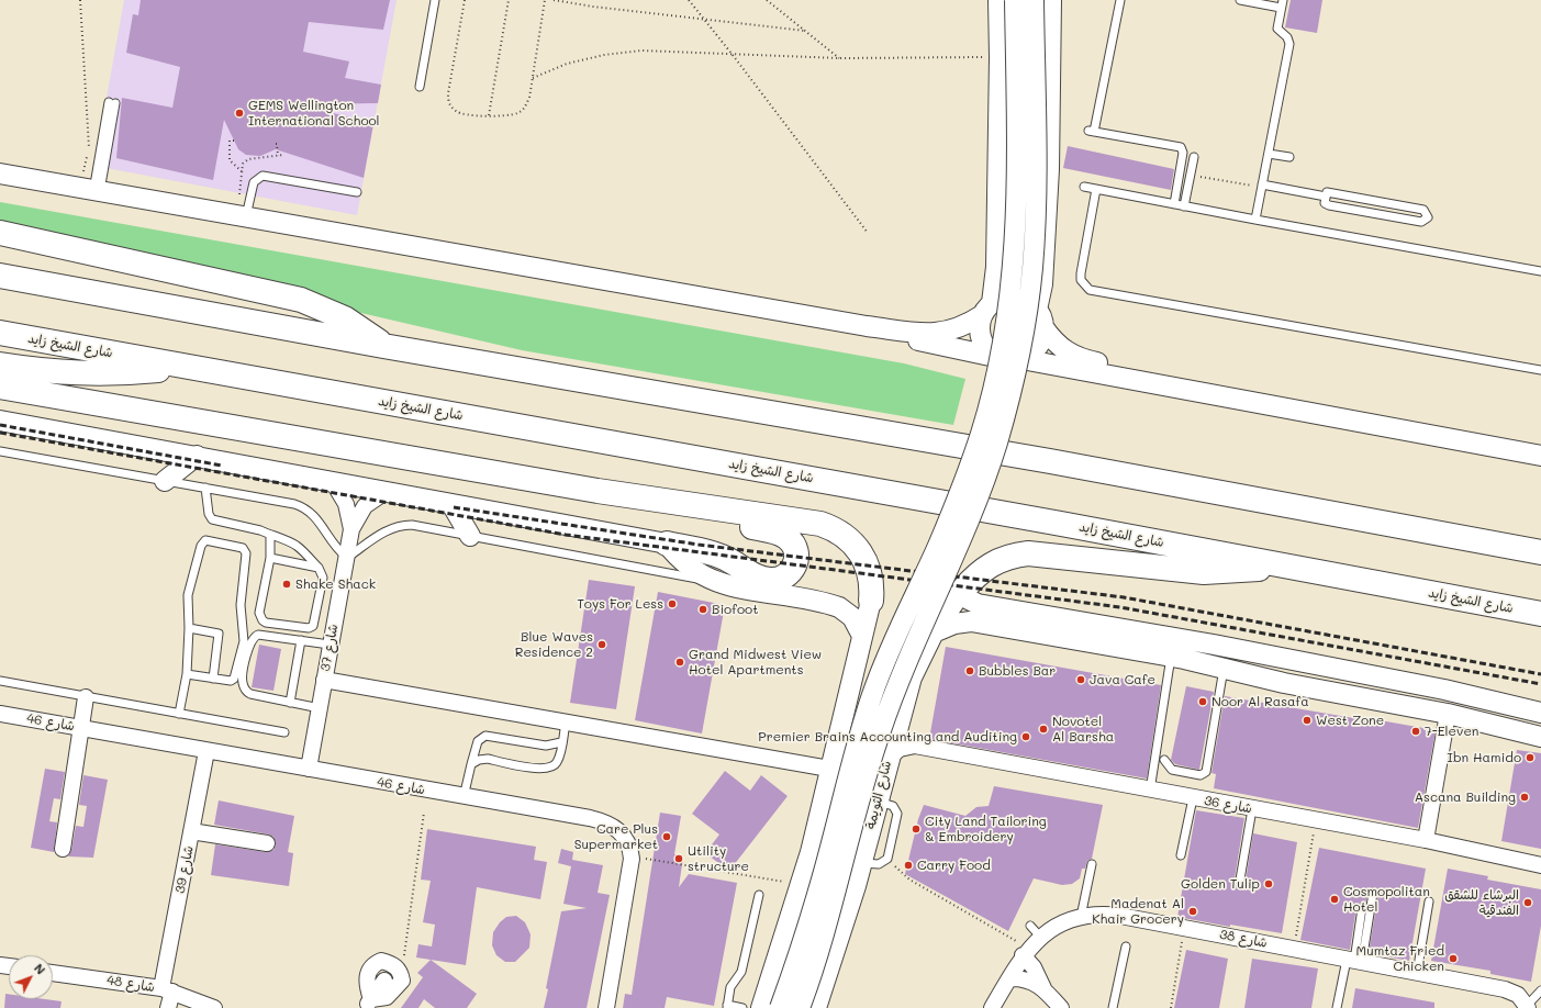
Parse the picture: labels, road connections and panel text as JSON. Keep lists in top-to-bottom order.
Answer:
{
  "streets": {
    "highway": ["شارع الشيخ زايد"],
    "street": [
      "شارع 37",
      "شارع 46",
      "شارع الثويمة",
      "شارع 36",
      "شارع 39",
      "شارع 38",
      "شارع 48"
    ]
  },
  "crossings": [
    ["شارع 37", "شارع 46"],
    ["شارع 46", "شارع 39"],
    ["شارع 39", "شارع 48"]
  ],
  "places": [
    "GEMS Wellington International School",
    "Shake Shack",
    "Toys For Less",
    "Biofoot",
    "Blue Waves Residence 2",
    "Grand Midwest View Hotel Apartments",
    "Bubbles Bar",
    "Java Cafe",
    "Noor Al Rasafa",
    "West Zone",
    "Novotel Al Barsha",
    "7-Eleven",
    "Premier Brains Accounting and Auditing",
    "Ibn Hamido",
    "Ascana Building",
    "City Land Tailoring & Embroidery",
    "Care Plus Supermarket",
    "Utility structure",
    "Carry Food",
    "Golden Tulip",
    "Cosmopolitan Hotel",
    "البرشاء للشقق الفندقية",
    "Madenat Al Khair Grocery",
    "Mumtaz Fried Chicken"
  ],
  "north": "top right"
}
